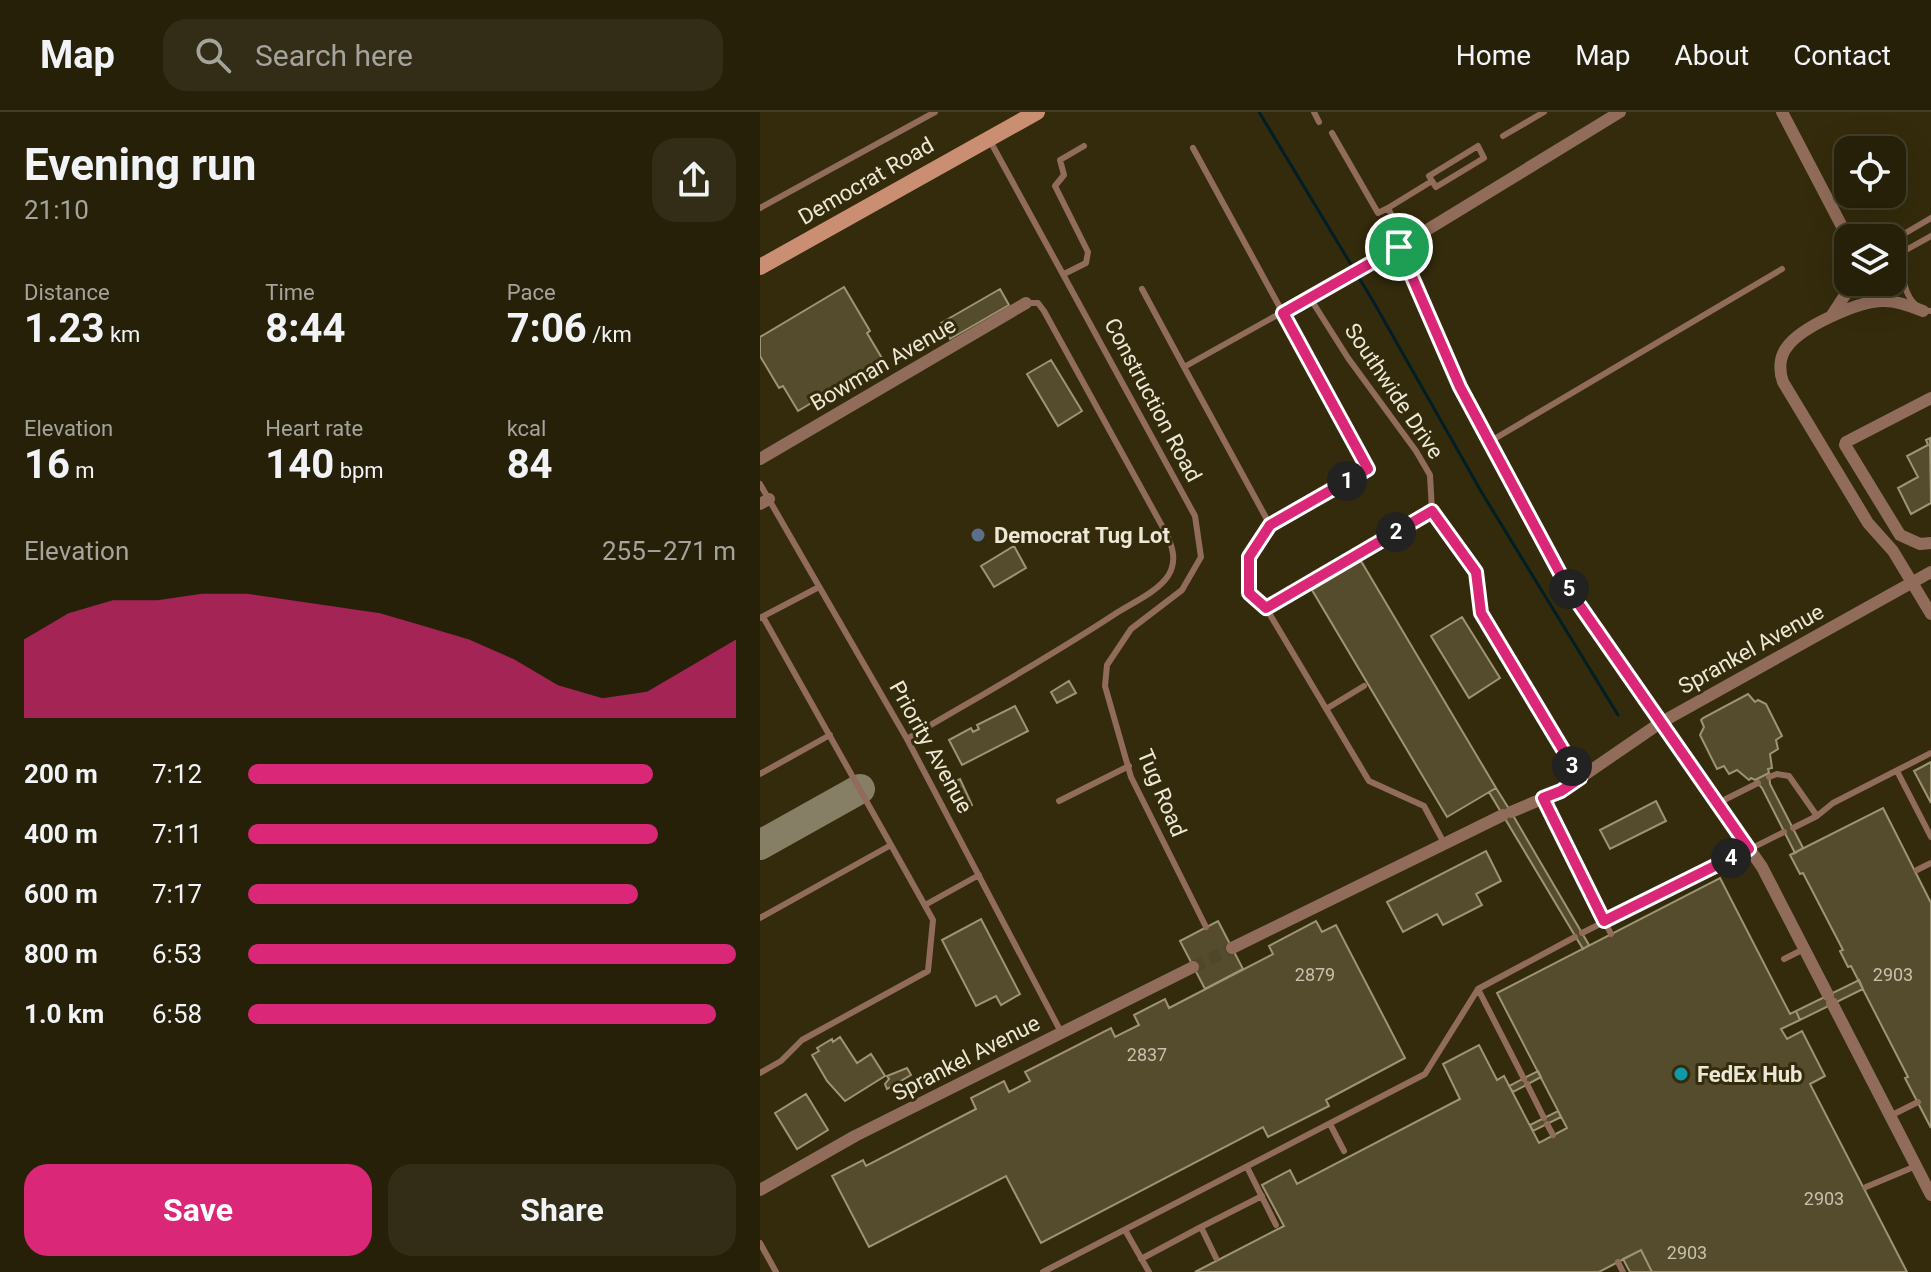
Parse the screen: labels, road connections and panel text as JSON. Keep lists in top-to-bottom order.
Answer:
{
  "streets": {
    "main road": ["Democrat Road"],
    "street": ["Bowman Avenue", "Sprankel Avenue"],
    "lane": [
      "Southwide Drive",
      "Construction Road",
      "Priority Avenue",
      "Tug Road"
    ]
  },
  "crossings": [
    ["Democrat Road", "Construction Road"],
    ["Construction Road", "Tug Road"],
    ["Sprankel Avenue", "Priority Avenue"]
  ],
  "places": ["Democrat Tug Lot", "FedEx Hub"],
  "house_numbers": [
    "2879",
    "2903",
    "2837",
    "2903",
    "2903"
  ],
  "page": {
    "header": "Map",
    "search": "Search here",
    "nav": [
      "Home",
      "Map",
      "About",
      "Contact"
    ],
    "heading": ["Evening run", "21:10"],
    "stats": [
      ["Distance", "1.23 km"],
      ["Time", "8:44"],
      ["Pace", "7:06 /km"],
      ["Elevation", "16 m"],
      ["Heart rate", "140 bpm"],
      ["kcal", "84"]
    ],
    "pins": [
      "1",
      "2",
      "5",
      "3",
      "4"
    ],
    "chart": ["Elevation", "255–271 m"],
    "list": [
      {
        "name": "200 m",
        "note": "7:12"
      },
      {
        "name": "400 m",
        "note": "7:11"
      },
      {
        "name": "600 m",
        "note": "7:17"
      },
      {
        "name": "800 m",
        "note": "6:53"
      },
      {
        "name": "1.0 km",
        "note": "6:58"
      }
    ],
    "buttons": ["Save", "Share"]
  }
}
